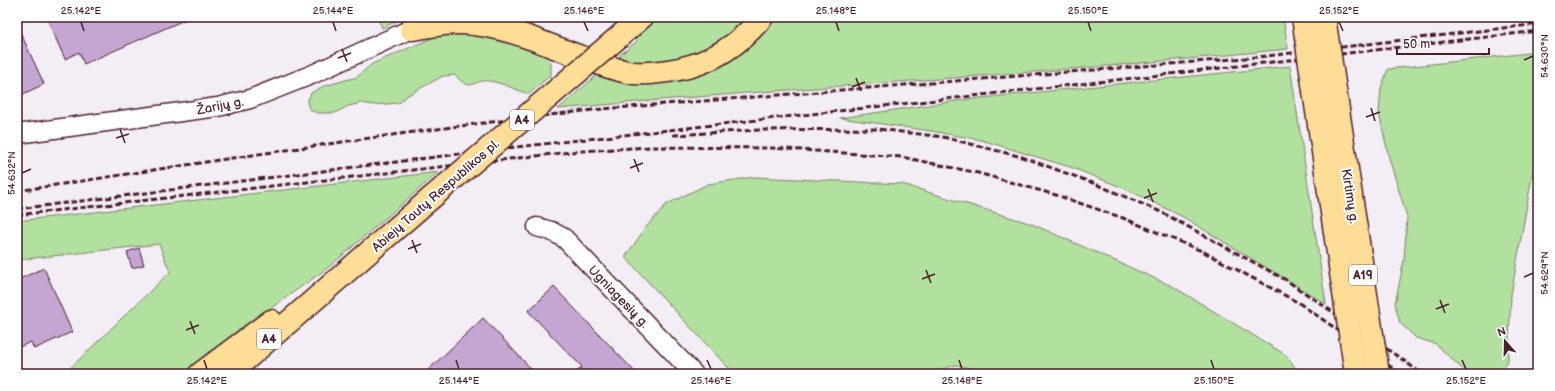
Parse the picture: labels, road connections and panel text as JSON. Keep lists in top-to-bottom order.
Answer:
{
  "streets": {
    "highway": [
      "A4",
      "Abiejų Tautų Respublikos pl.",
      "Kirtimų g.",
      "A19"
    ],
    "street": ["Žarijų g.", "Ugniagesių g."]
  },
  "scale_bar": "50 m",
  "north": "top",
  "coordinates": [
    "25.142°E",
    "25.144°E",
    "25.146°E",
    "25.148°E",
    "25.150°E",
    "25.152°E",
    "54.630°N",
    "54.632°N",
    "54.629°N"
  ]
}
